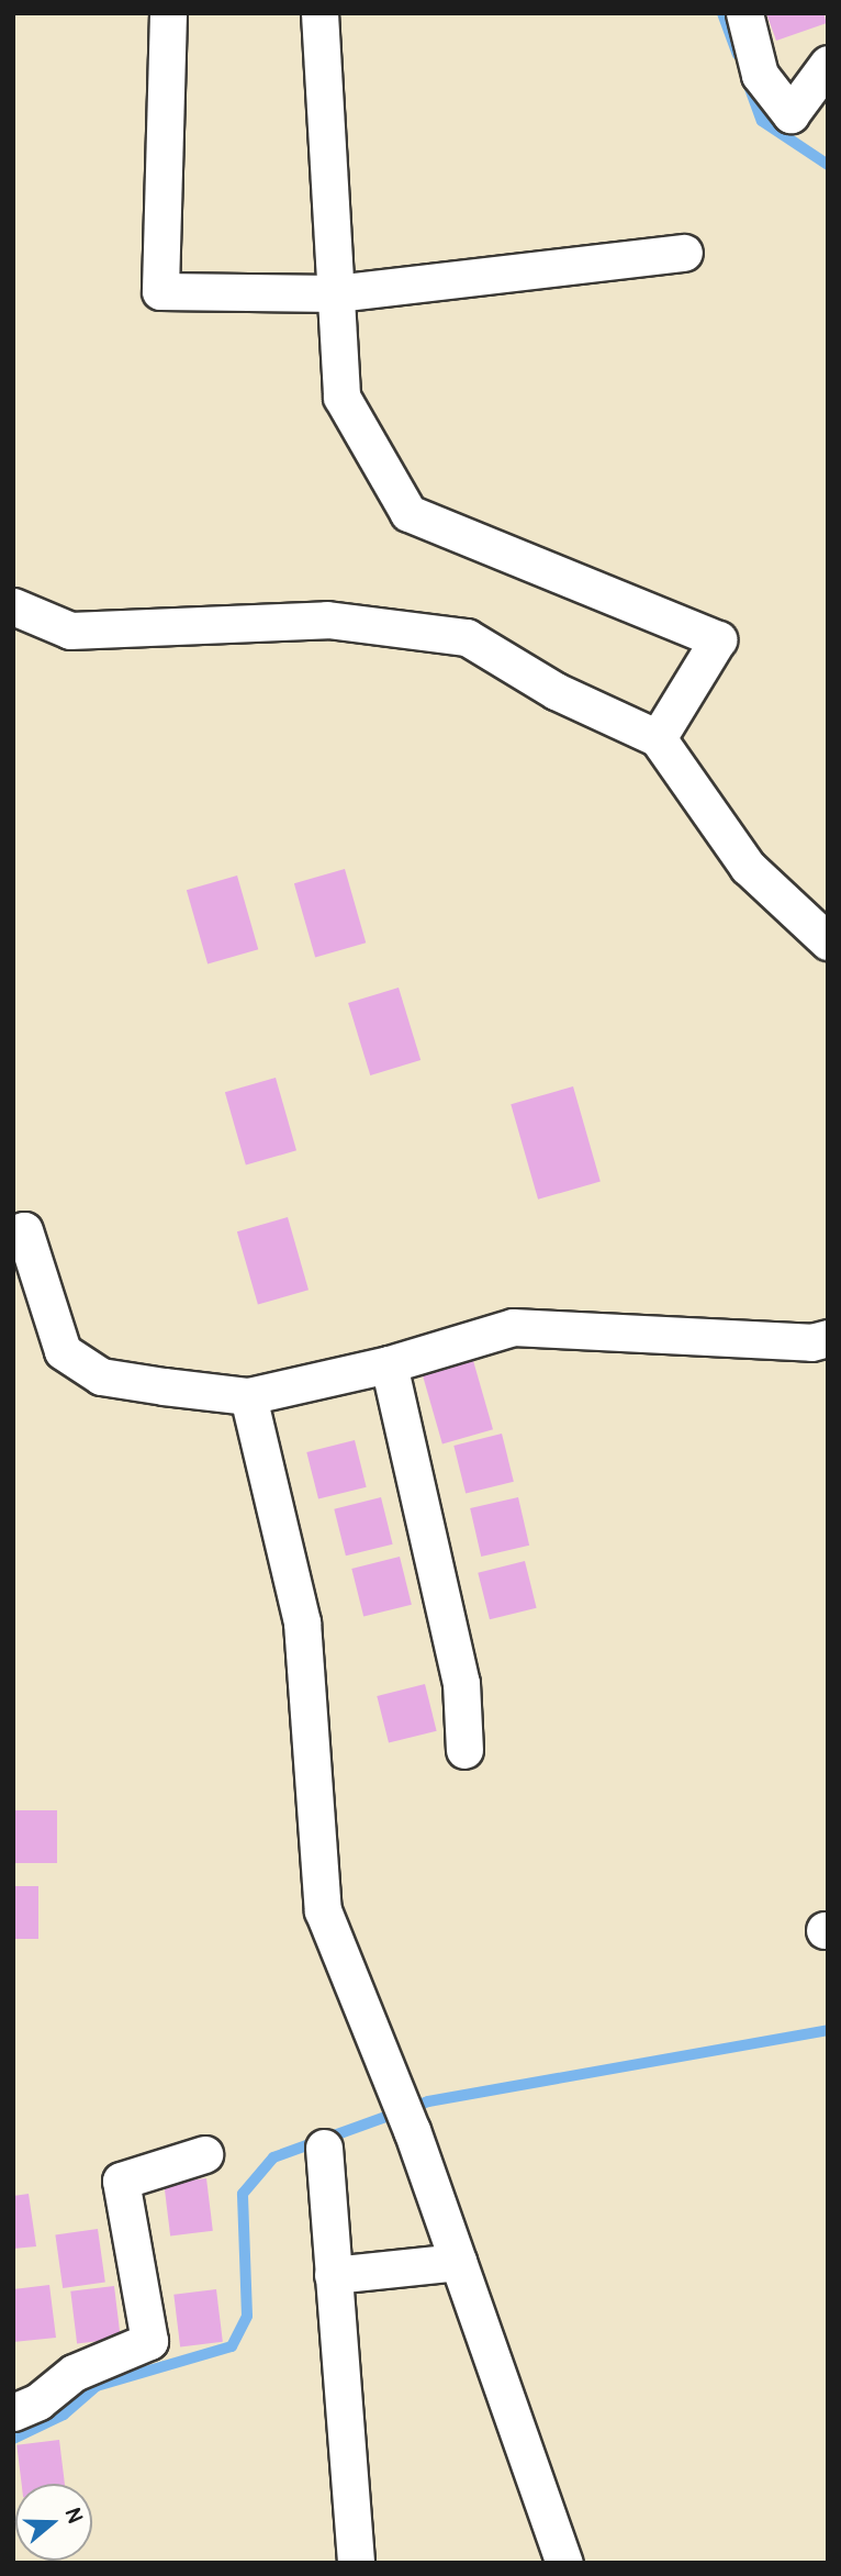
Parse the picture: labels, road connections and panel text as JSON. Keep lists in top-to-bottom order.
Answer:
{
  "north": "right"
}
